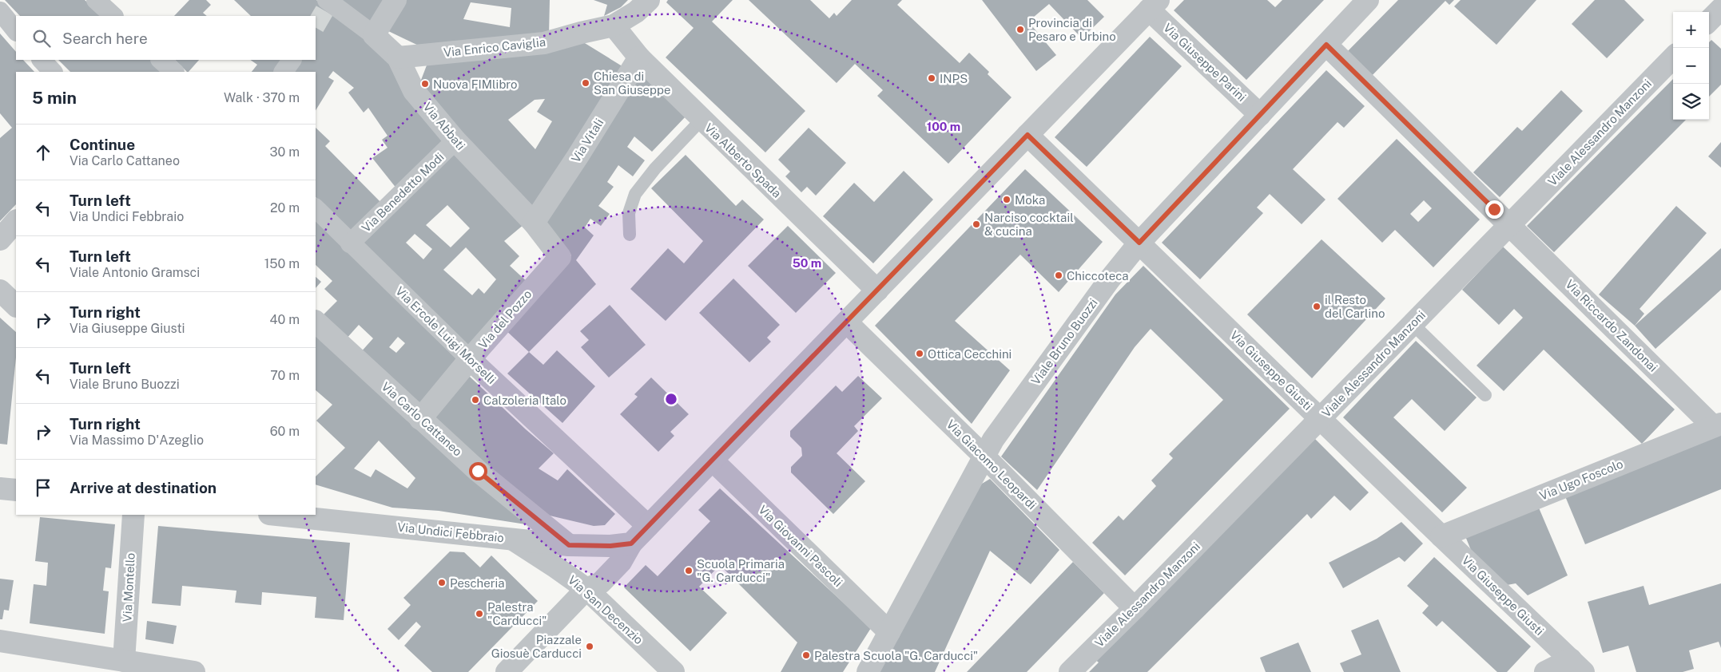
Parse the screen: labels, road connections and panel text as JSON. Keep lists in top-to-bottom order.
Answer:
{
  "streets": {
    "street": [
      "Via Enrico Caviglia",
      "Via Giuseppe Parini",
      "Via Abbati",
      "Viale Alessandro Manzoni",
      "Via Vitali",
      "Via Alberto Spada",
      "Via Benedetto Modi",
      "Via del Pozzo",
      "Via Riccardo Zandonai",
      "Via Ercole Luigi Morselli",
      "Viale Bruno Buozzi",
      "Via Giuseppe Giusti",
      "Via Carlo Cattaneo",
      "Via Giacomo Leopardi",
      "Via Ugo Foscolo",
      "Via Undici Febbraio",
      "Via Giovanni Pascoli",
      "Via Montello",
      "Via San Decenzio"
    ]
  },
  "crossings": [
    ["Via Enrico Caviglia", "Via Abbati"],
    ["Via Enrico Caviglia", "Via Alberto Spada"],
    ["Via Giuseppe Parini", "Viale Bruno Buozzi"],
    ["Via Abbati", "Via Vitali"],
    ["Via Abbati", "Via Benedetto Modi"],
    ["Via Abbati", "Via del Pozzo"],
    ["Viale Alessandro Manzoni", "Via Riccardo Zandonai"],
    ["Viale Alessandro Manzoni", "Via Giuseppe Giusti"],
    ["Viale Alessandro Manzoni", "Via Giacomo Leopardi"],
    ["Via Vitali", "Via Alberto Spada"],
    ["Via Benedetto Modi", "Via Ercole Luigi Morselli"],
    ["Via del Pozzo", "Via Ercole Luigi Morselli"],
    ["Via del Pozzo", "Via Carlo Cattaneo"],
    ["Via Riccardo Zandonai", "Viale Bruno Buozzi"],
    ["Via Riccardo Zandonai", "Via Ugo Foscolo"],
    ["Viale Bruno Buozzi", "Via Giuseppe Giusti"],
    ["Viale Bruno Buozzi", "Via Giacomo Leopardi"],
    ["Viale Bruno Buozzi", "Via Giovanni Pascoli"],
    ["Via Giuseppe Giusti", "Via Ugo Foscolo"],
    ["Via Carlo Cattaneo", "Via Undici Febbraio"],
    ["Via Undici Febbraio", "Via San Decenzio"]
  ],
  "places": [
    "Provincia di Pesaro e Urbino",
    "INPS",
    "Chiesa di San Giuseppe",
    "Nuova FIMlibro",
    "Moka",
    "Narciso cocktail & cucina",
    "Chiccoteca",
    "il Resto del Carlino",
    "Ottica Cecchini",
    "Calzoleria Italo",
    "Scuola Primaria \"G. Carducci\"",
    "Pescheria",
    "Palestra \"Carducci\"",
    "Piazzale Giosuè Carducci",
    "Palestra Scuola \"G. Carducci\""
  ],
  "page": {
    "map_buttons": ["+", "−"],
    "search": "Search here",
    "heading": ["5 min", "Walk · 370 m"],
    "list": [
      ["Continue", "Via Carlo Cattaneo", "30 m"],
      ["Turn left", "Via Undici Febbraio", "20 m"],
      ["Turn left", "Viale Antonio Gramsci", "150 m"],
      ["Turn right", "Via Giuseppe Giusti", "40 m"],
      ["Turn left", "Viale Bruno Buozzi", "70 m"],
      ["Turn right", "Via Massimo D'Azeglio", "60 m"],
      "Arrive at destination"
    ]
  },
  "rings": ["100 m", "50 m"]
}
